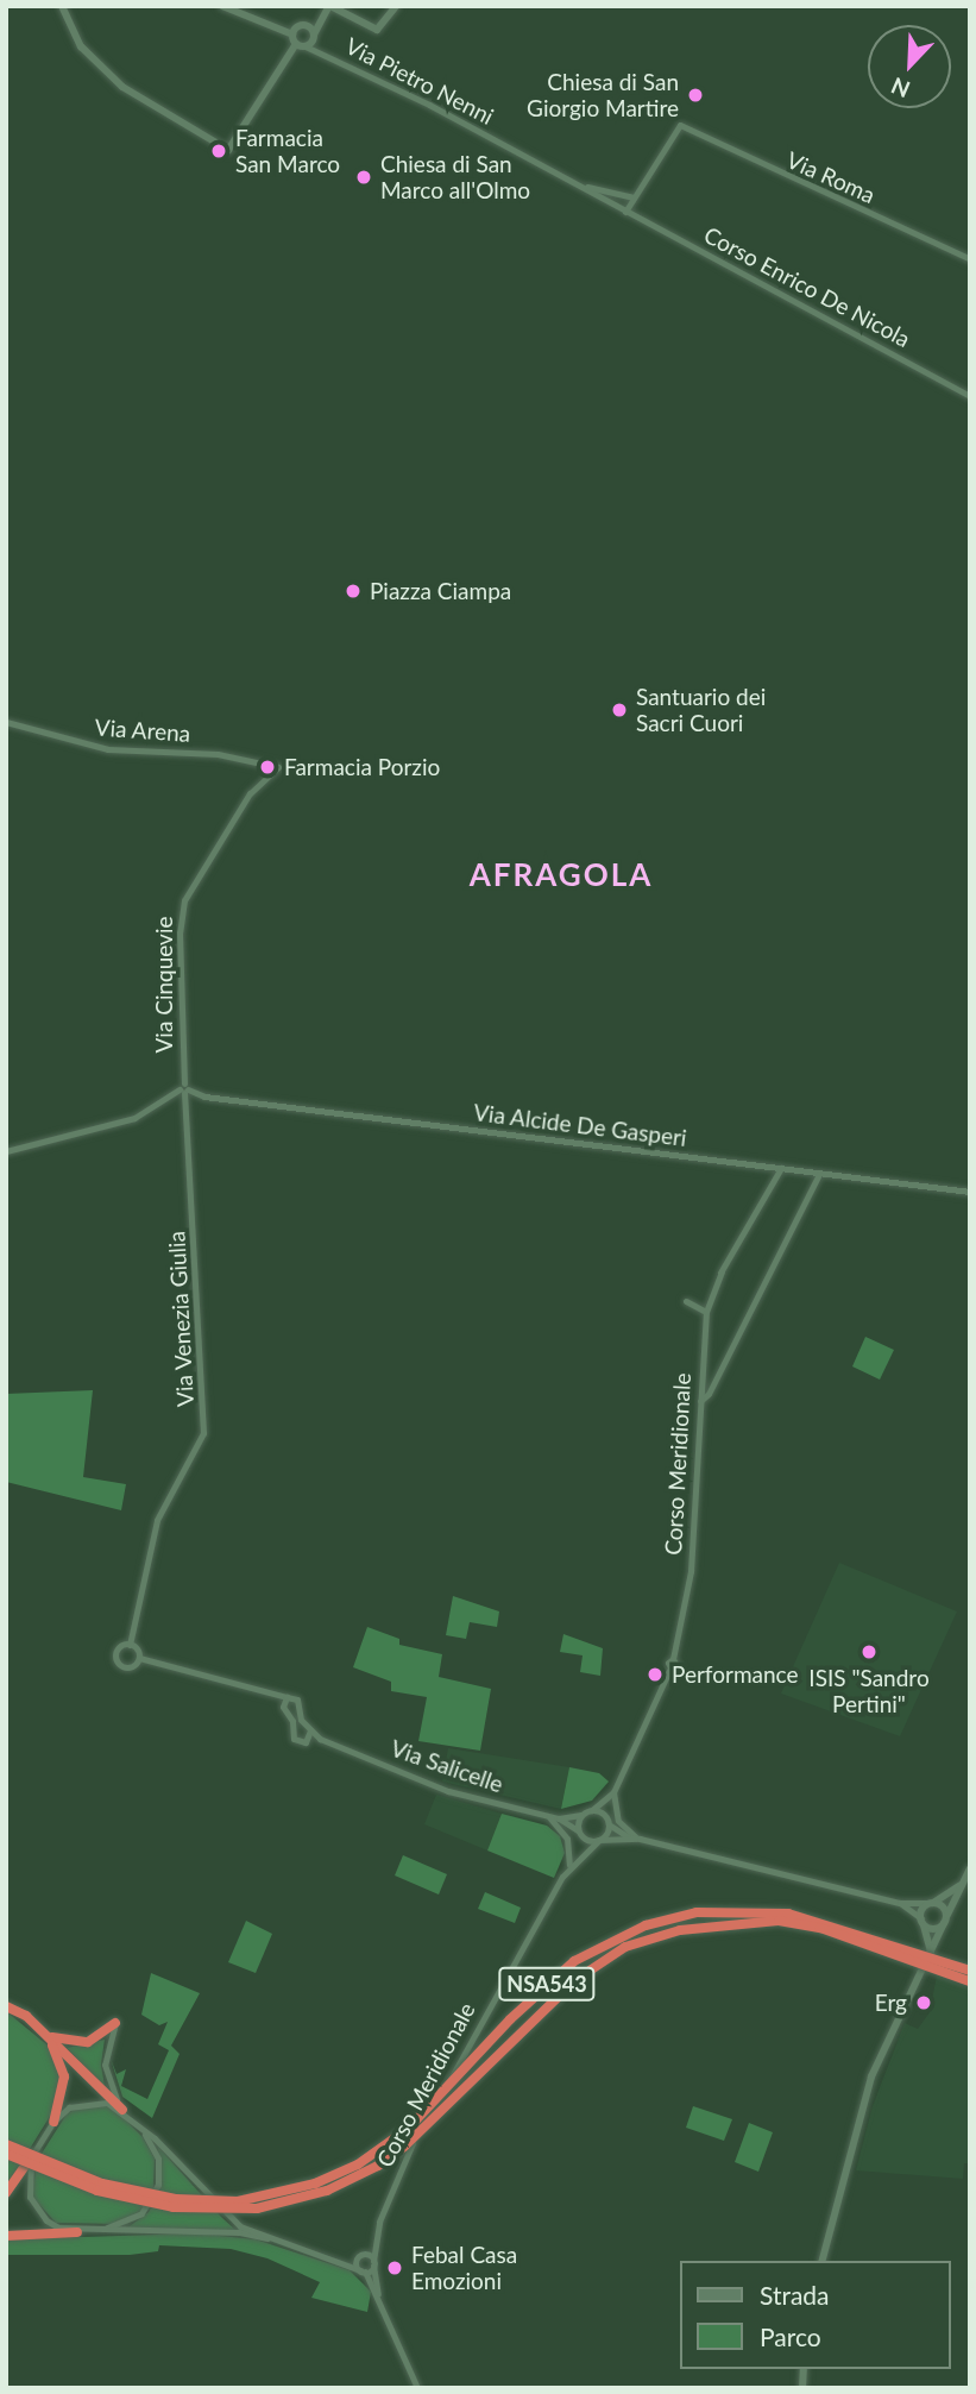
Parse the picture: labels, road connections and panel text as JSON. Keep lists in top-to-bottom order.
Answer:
{
  "streets": {
    "highway": ["NSA543"],
    "street": [
      "Via Pietro Nenni",
      "Via Roma",
      "Corso Enrico De Nicola",
      "Via Arena",
      "Via Cinquevie",
      "Via Alcide De Gasperi",
      "Via Venezia Giulia",
      "Corso Meridionale",
      "Via Salicelle"
    ]
  },
  "crossings": [
    ["Via Pietro Nenni", "Corso Enrico De Nicola"],
    ["Via Arena", "Via Cinquevie"],
    ["Via Cinquevie", "Via Alcide De Gasperi"],
    ["Via Cinquevie", "Via Venezia Giulia"],
    ["Via Alcide De Gasperi", "Via Venezia Giulia"],
    ["Via Alcide De Gasperi", "Corso Meridionale"]
  ],
  "districts": ["AFRAGOLA"],
  "places": [
    "Chiesa di San Giorgio Martire",
    "Farmacia San Marco",
    "Chiesa di San Marco all'Olmo",
    "Piazza Ciampa",
    "Santuario dei Sacri Cuori",
    "Farmacia Porzio",
    "ISIS \"Sandro Pertini\"",
    "Performance",
    "Erg",
    "Febal Casa Emozioni"
  ],
  "legend": ["Strada", "Parco"],
  "north": "bottom left"
}
